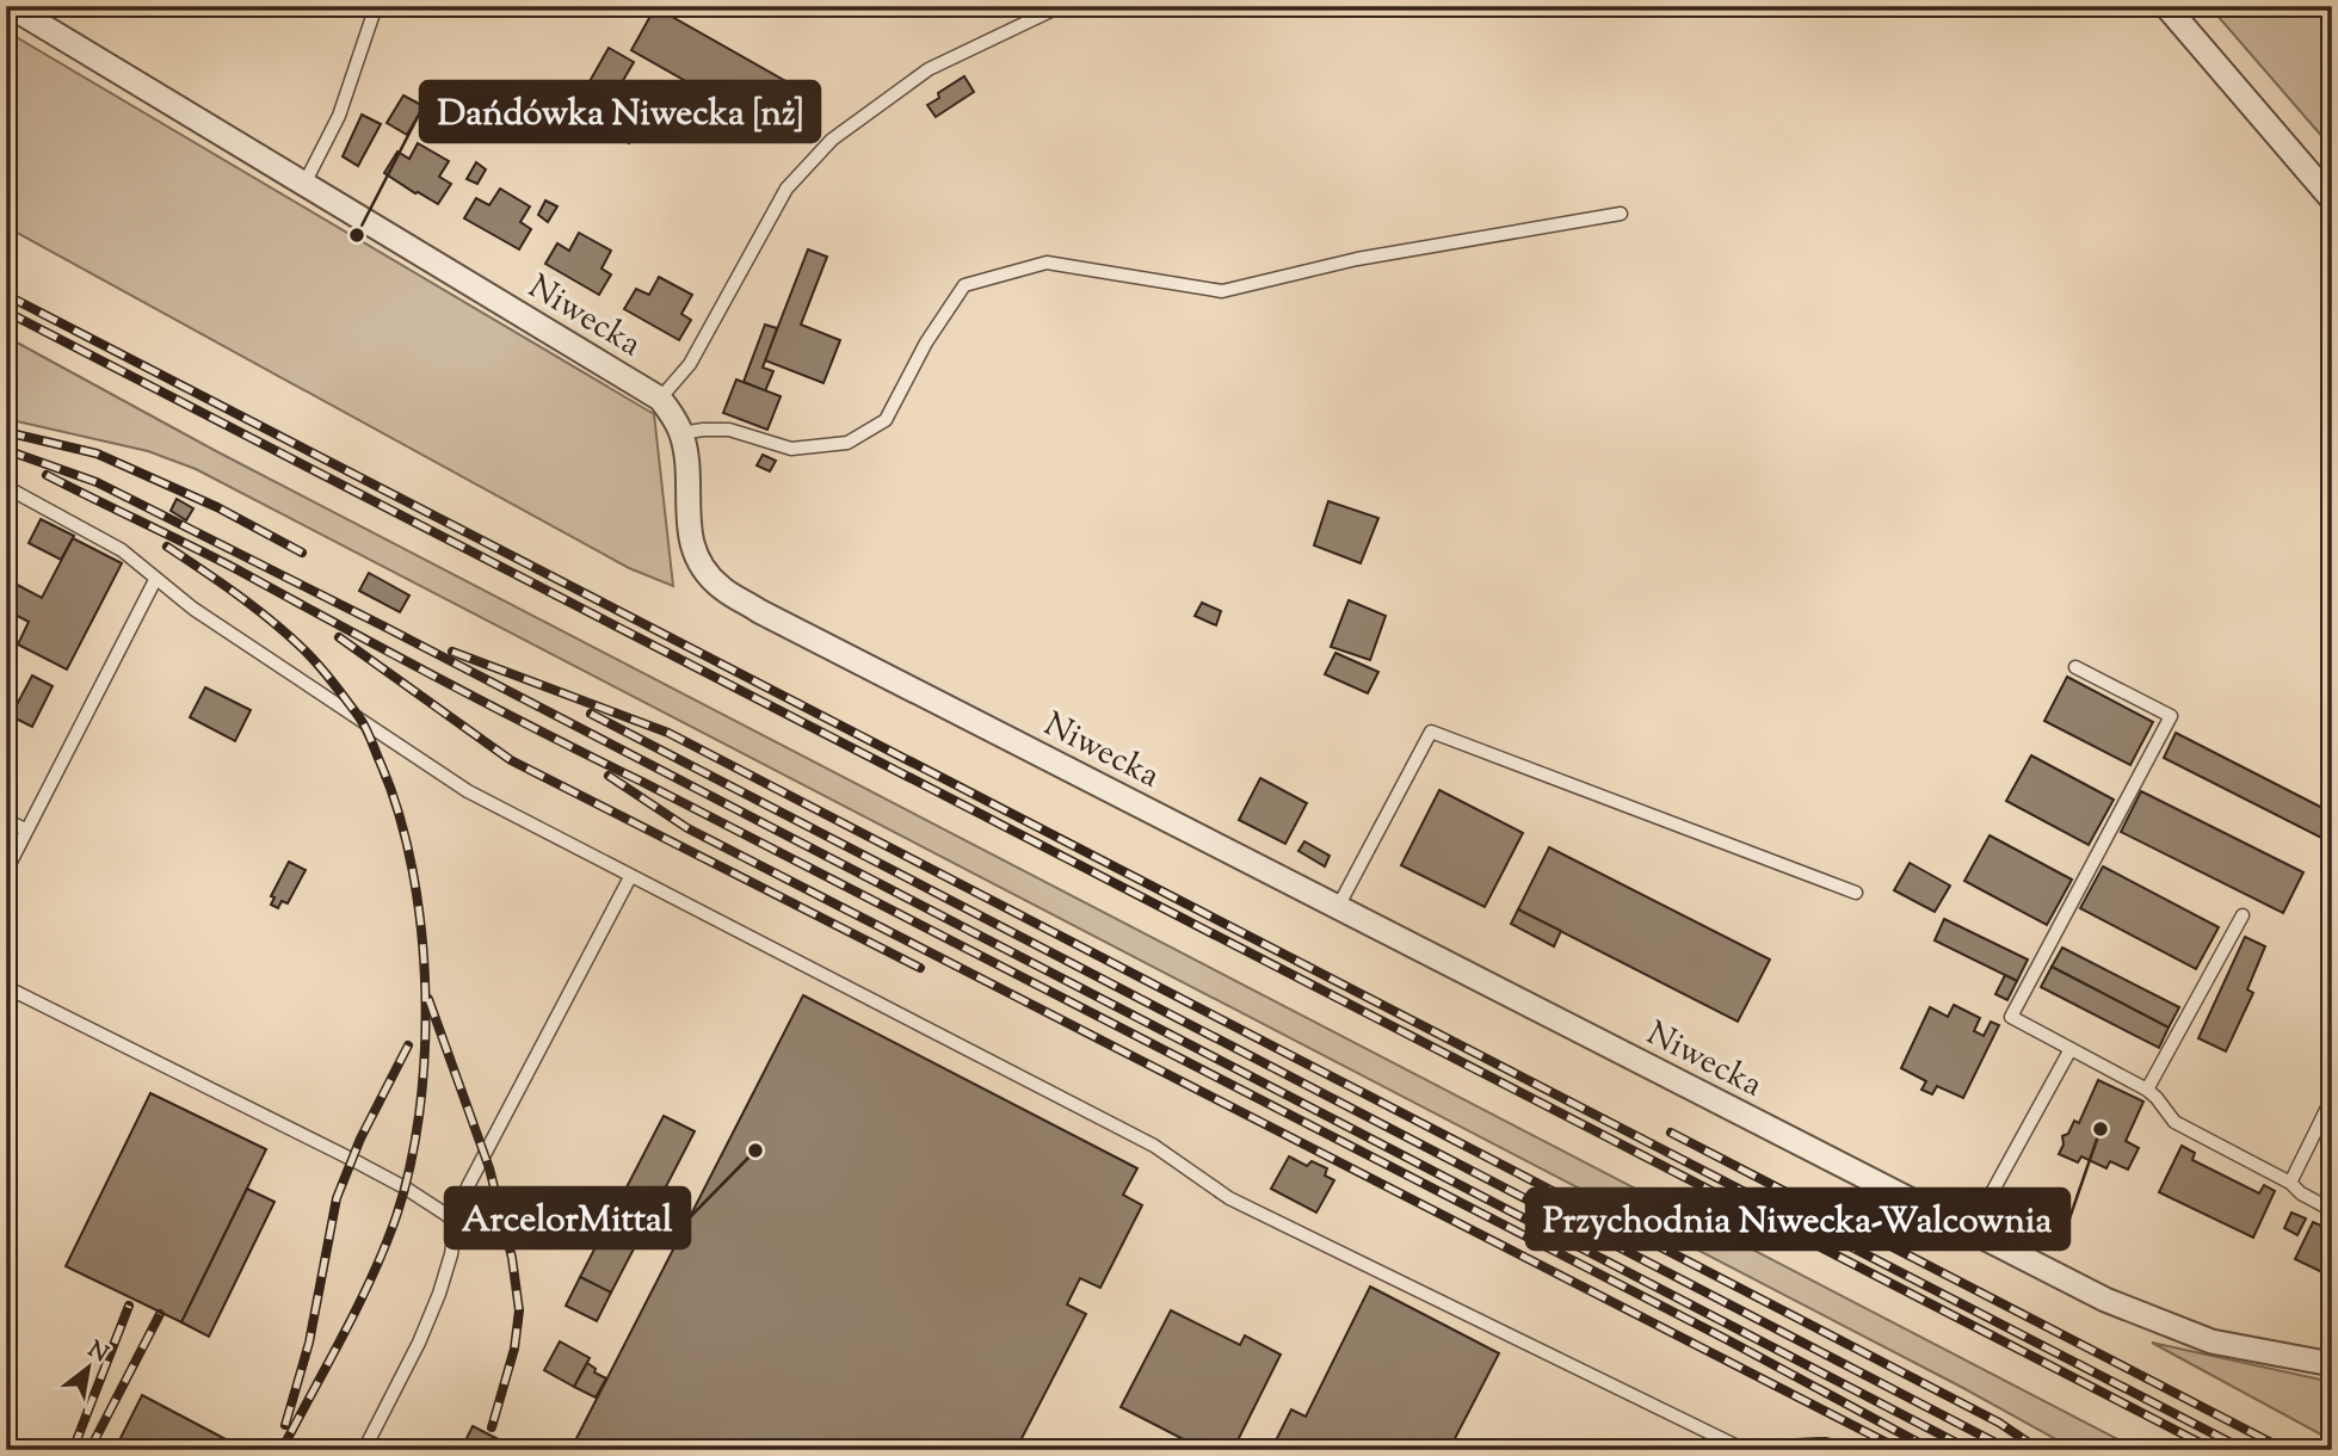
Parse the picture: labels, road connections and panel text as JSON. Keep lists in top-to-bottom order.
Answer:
{
  "streets": {
    "street": ["Niwecka"]
  },
  "places": ["Dańdówka Niwecka [nż]", "Przychodnia Niwecka-Walcownia", "ArcelorMittal"],
  "north": "top right"
}
